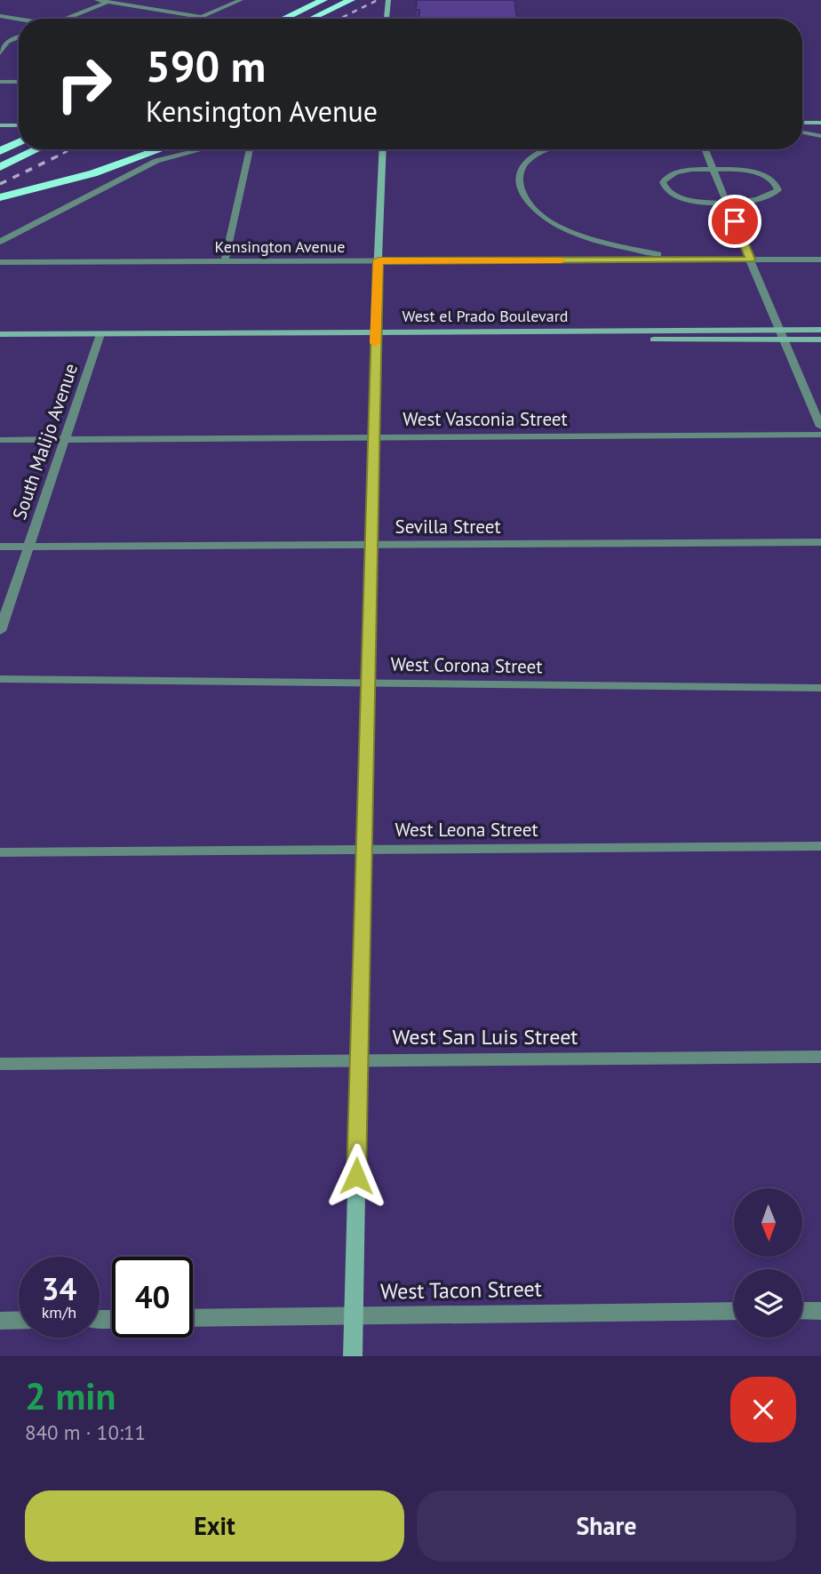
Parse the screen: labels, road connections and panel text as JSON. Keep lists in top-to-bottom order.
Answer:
{
  "streets": {
    "street": [
      "Kensington Avenue",
      "West el Prado Boulevard",
      "West Vasconia Street",
      "South Malijo Avenue",
      "Sevilla Street",
      "West Corona Street",
      "West Leona Street",
      "West San Luis Street",
      "West Tacon Street"
    ]
  },
  "crossings": [
    ["West el Prado Boulevard", "South Malijo Avenue"],
    ["West Vasconia Street", "South Malijo Avenue"],
    ["South Malijo Avenue", "Sevilla Street"]
  ],
  "north": "bottom",
  "page": {
    "turn": ["590 m", "Kensington Avenue"],
    "speed": "34 km/h",
    "limit": "40",
    "heading": ["2 min", "840 m · 10:11"],
    "buttons": ["Exit", "Share"]
  }
}
